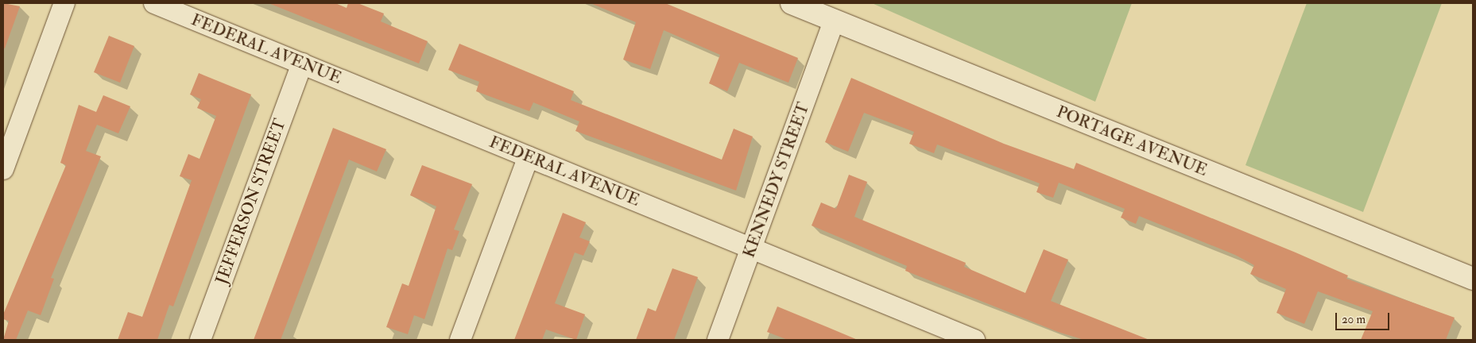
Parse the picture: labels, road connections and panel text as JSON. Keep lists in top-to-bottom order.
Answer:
{
  "streets": {
    "street": [
      "FEDERAL AVENUE",
      "PORTAGE AVENUE",
      "KENNEDY STREET",
      "JEFFERSON STREET"
    ]
  },
  "crossings": [
    ["FEDERAL AVENUE", "KENNEDY STREET"],
    ["FEDERAL AVENUE", "JEFFERSON STREET"],
    ["PORTAGE AVENUE", "KENNEDY STREET"]
  ],
  "scale_bar": "20 m"
}
